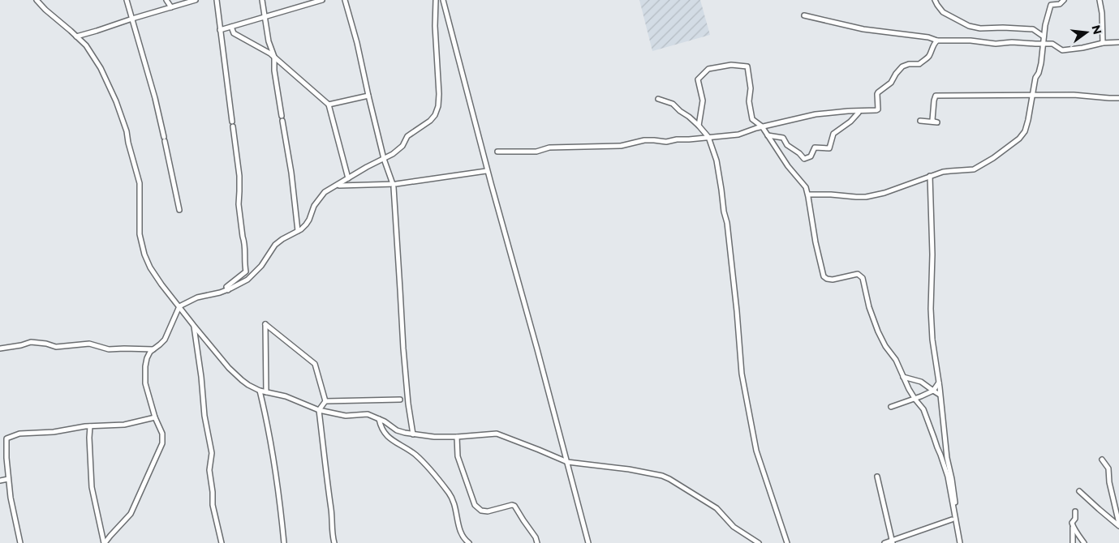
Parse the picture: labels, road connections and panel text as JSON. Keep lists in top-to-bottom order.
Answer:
{
  "north": "right"
}
